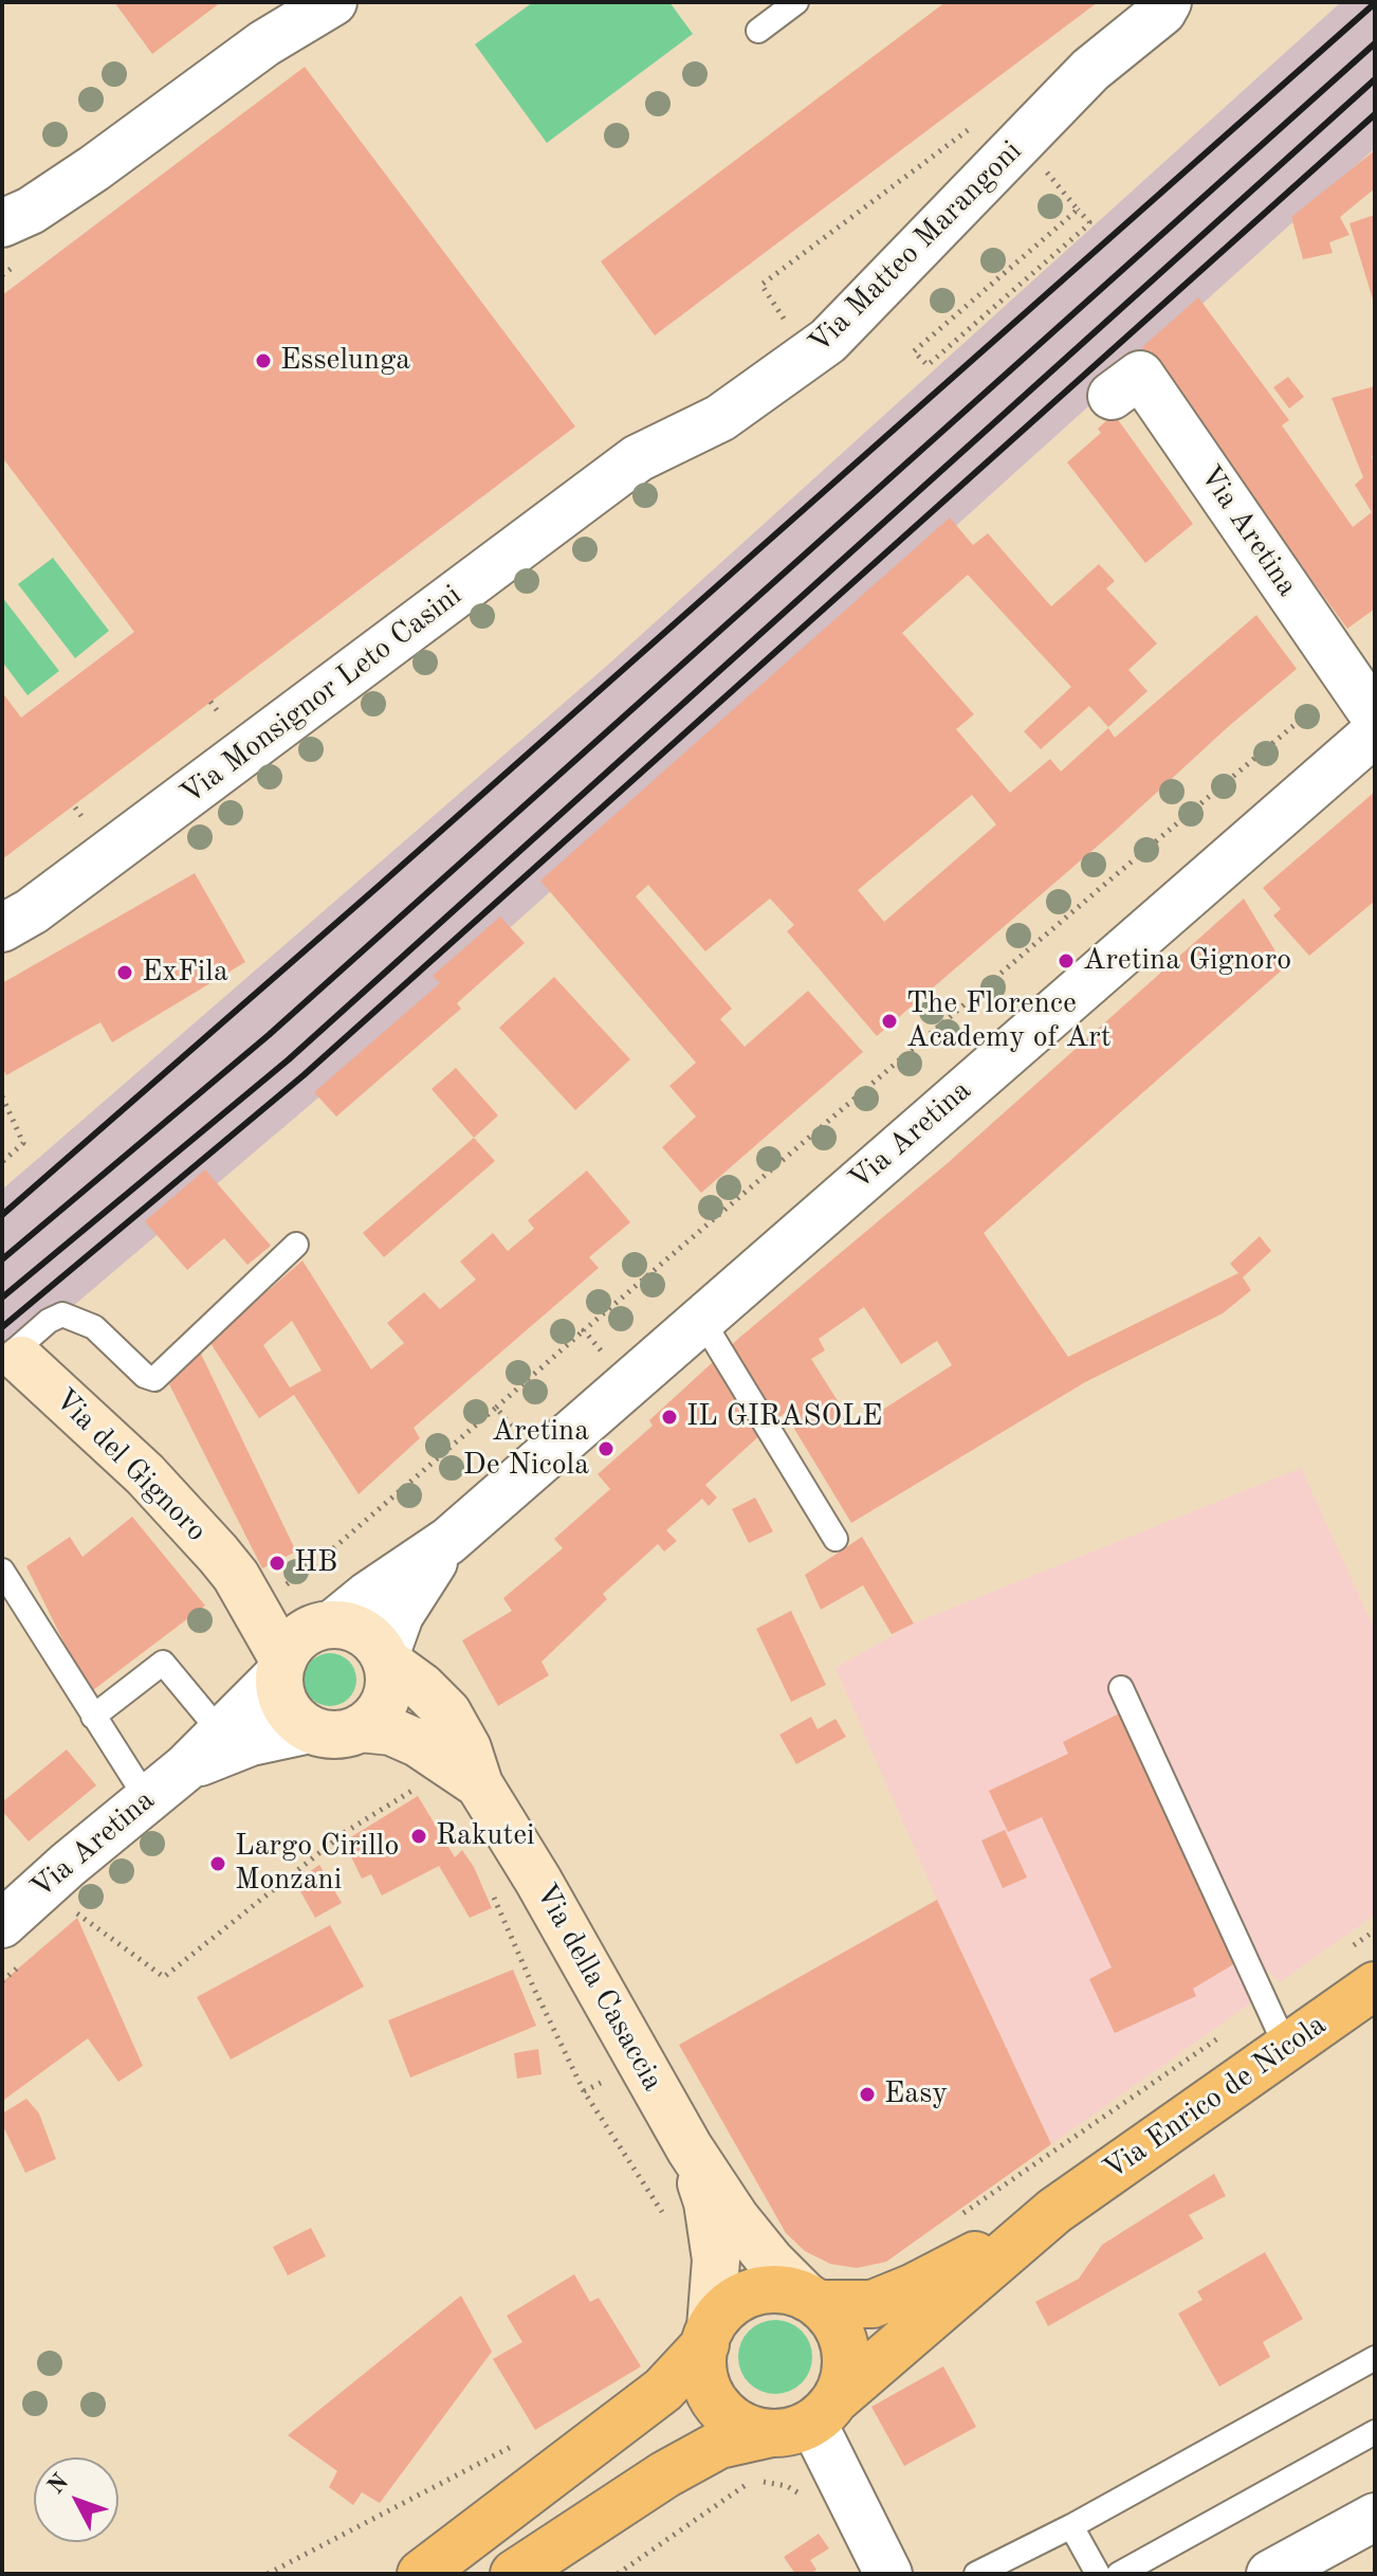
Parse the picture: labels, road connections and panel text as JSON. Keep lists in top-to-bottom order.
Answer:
{
  "streets": {
    "main road": [
      "Via Aretina",
      "Via del Gignoro",
      "Via della Casaccia",
      "Via Enrico de Nicola"
    ],
    "street": ["Via Matteo Marangoni", "Via Monsignor Leto Casini"]
  },
  "crossings": [
    ["Via Matteo Marangoni", "Via Monsignor Leto Casini"],
    ["Via Aretina", "Via del Gignoro"],
    ["Via Aretina", "Via della Casaccia"],
    ["Via del Gignoro", "Via della Casaccia"],
    ["Via della Casaccia", "Via Enrico de Nicola"]
  ],
  "places": [
    "Esselunga",
    "Aretina Gignoro",
    "ExFila",
    "The Florence Academy of Art",
    "IL GIRASOLE",
    "Aretina De Nicola",
    "HB",
    "Rakutei",
    "Largo Cirillo Monzani",
    "Easy"
  ],
  "north": "top left"
}
